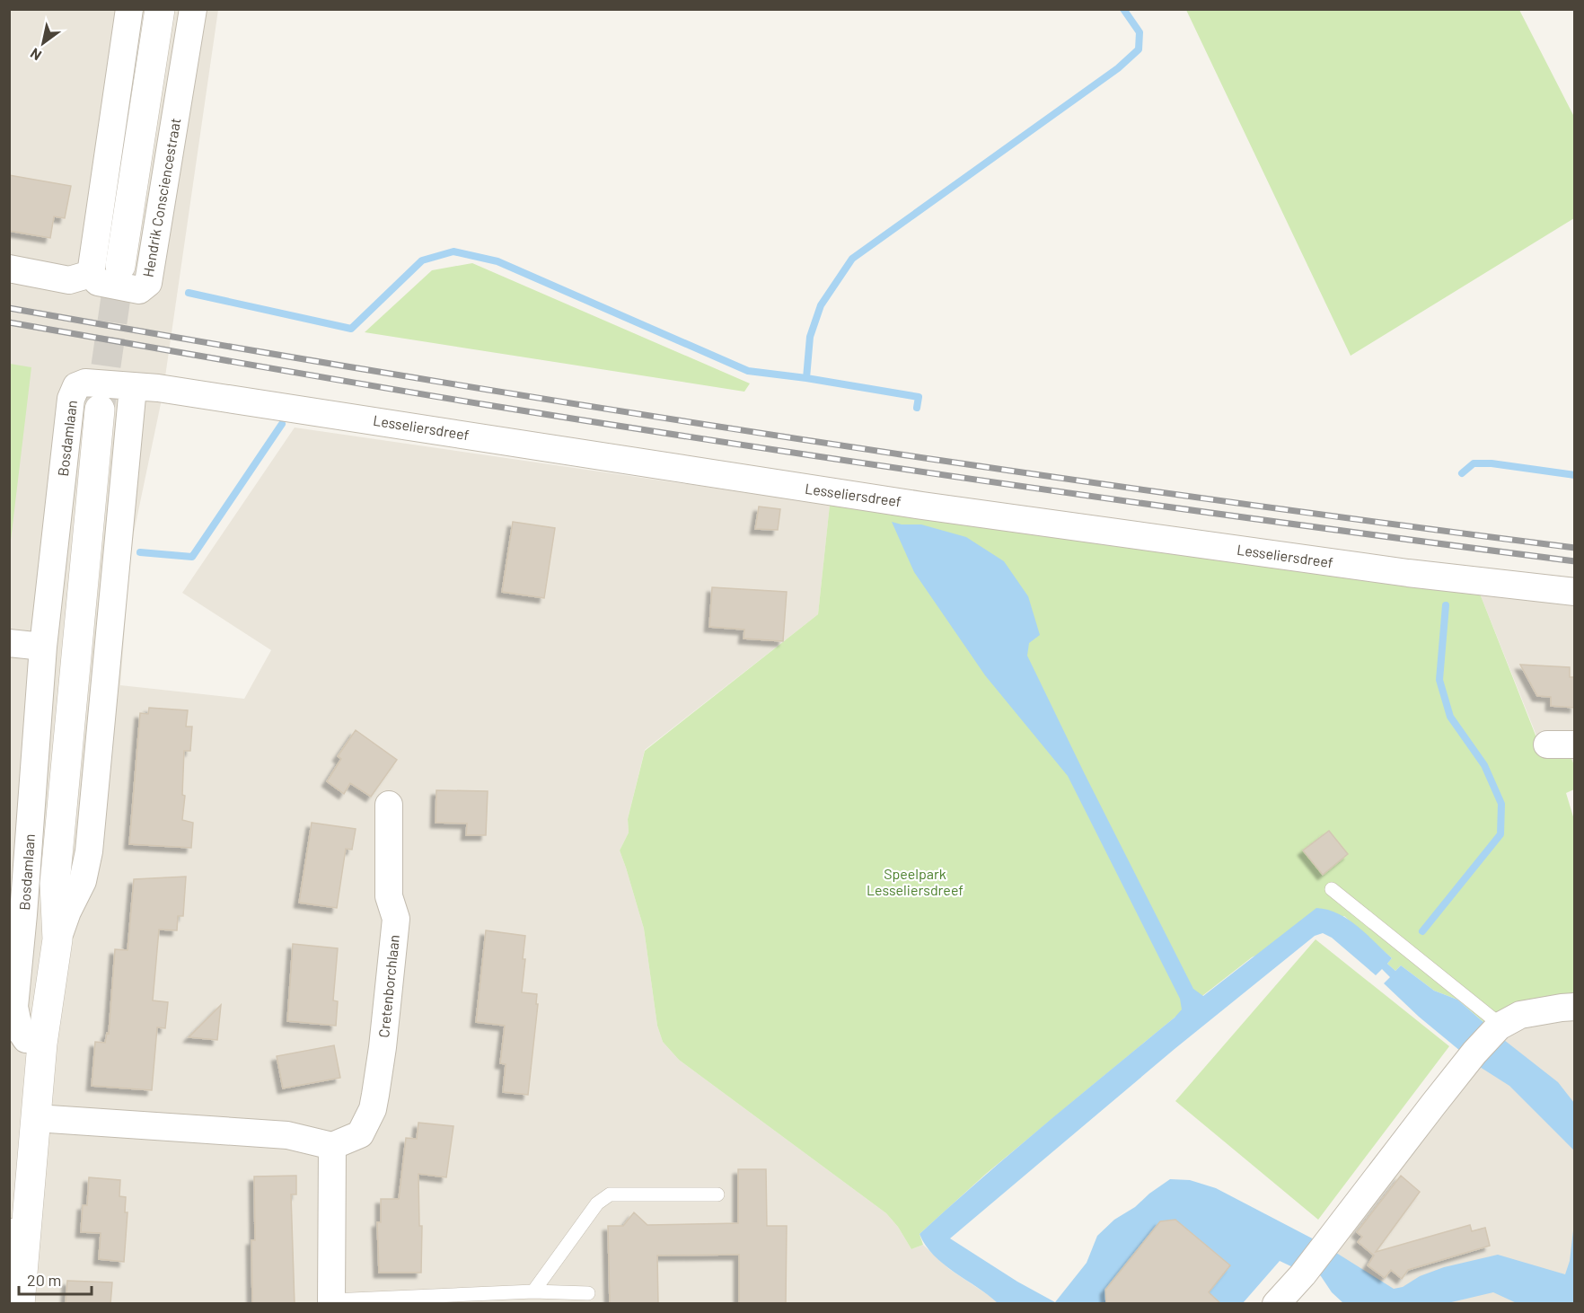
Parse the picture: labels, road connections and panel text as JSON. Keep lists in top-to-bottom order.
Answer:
{
  "streets": {
    "street": [
      "Hendrik Consciencestraat",
      "Lesseliersdreef",
      "Bosdamlaan",
      "Cretenborchlaan"
    ]
  },
  "crossings": [
    ["Lesseliersdreef", "Bosdamlaan"]
  ],
  "parks": ["Speelpark Lesseliersdreef"],
  "scale_bar": "20 m",
  "north": "bottom left"
}
